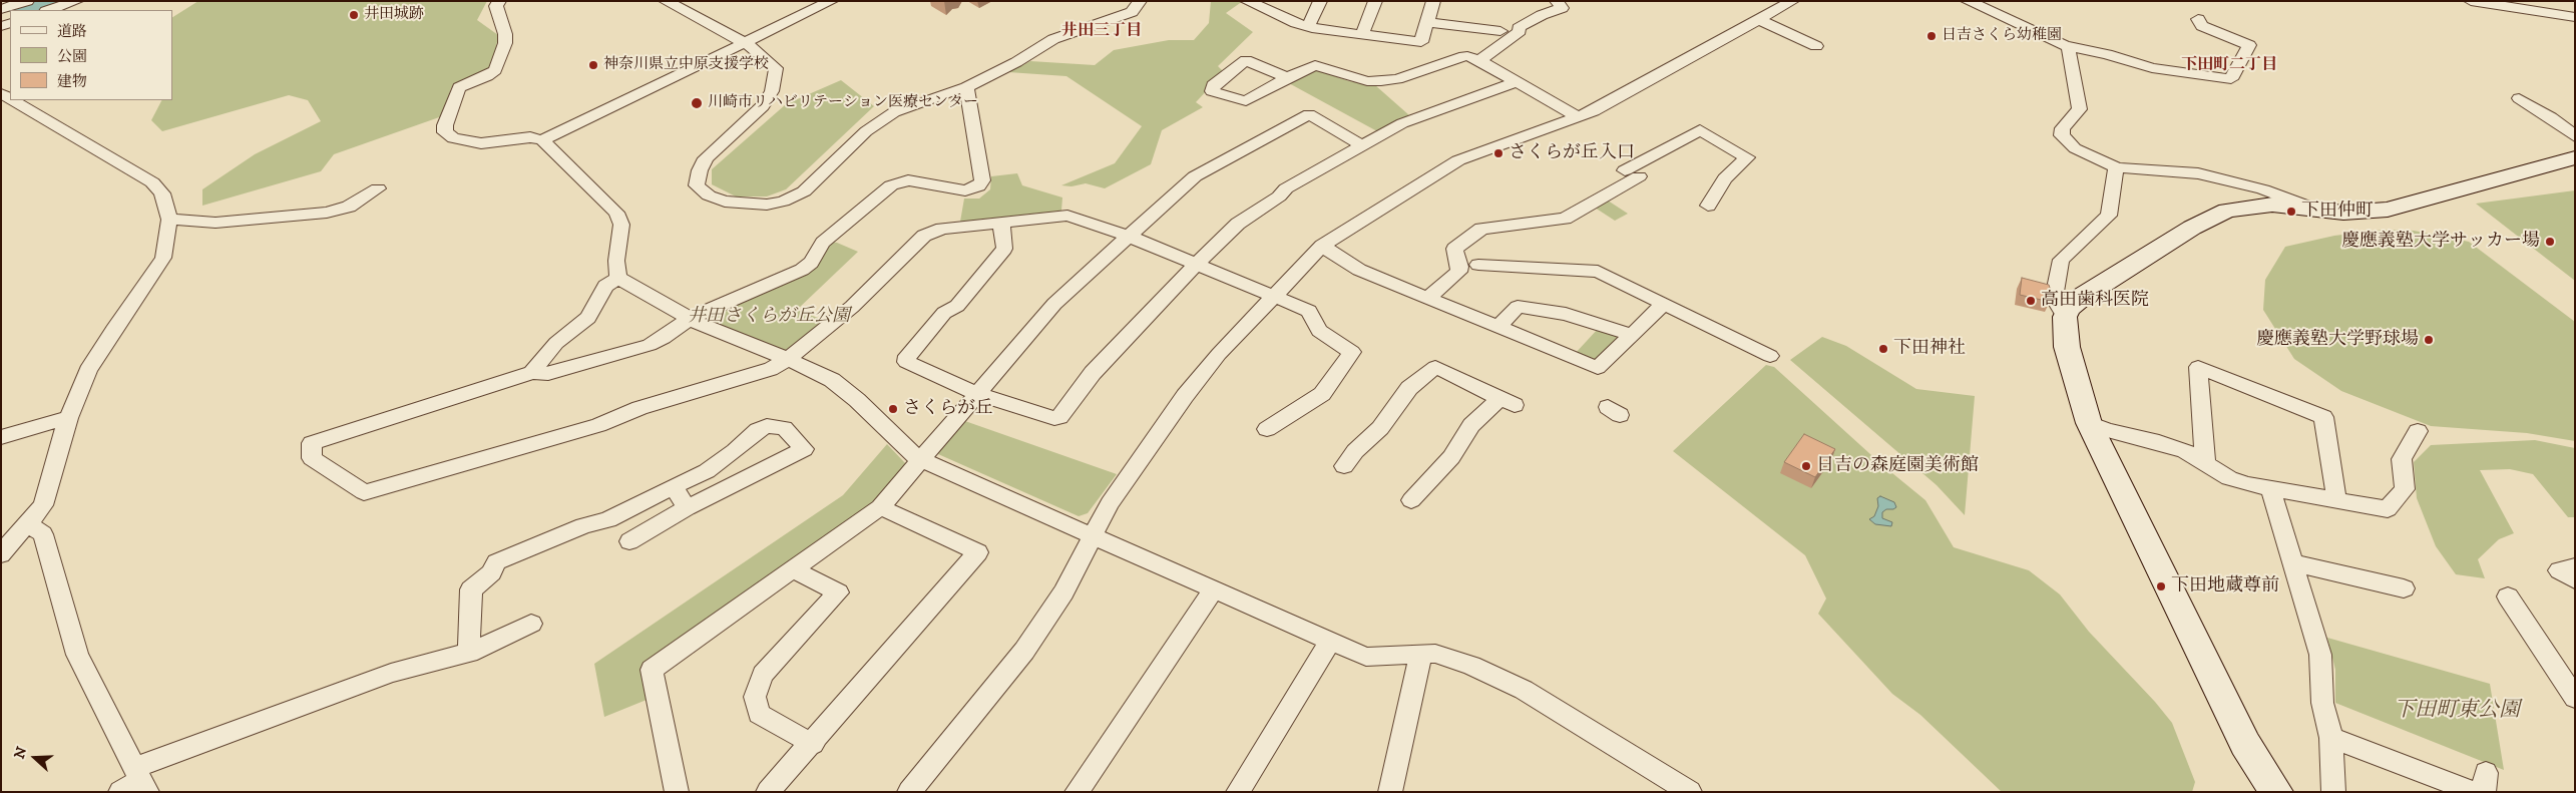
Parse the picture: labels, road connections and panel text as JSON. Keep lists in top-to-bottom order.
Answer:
{
  "districts": ["井田三丁目", "下田町二丁目"],
  "parks": ["井田さくらが丘公園", "下田町東公園"],
  "places": [
    "井田城跡",
    "日吉さくら幼稚園",
    "神奈川県立中原支援学校",
    "川崎市リハビリテーション医療センター",
    "さくらが丘入口",
    "下田仲町",
    "慶應義塾大学サッカー場",
    "高田歯科医院",
    "慶應義塾大学野球場",
    "下田神社",
    "さくらが丘",
    "日吉の森庭園美術館",
    "下田地蔵尊前"
  ],
  "legend": ["道路", "公園", "建物"],
  "north": "left"
}
